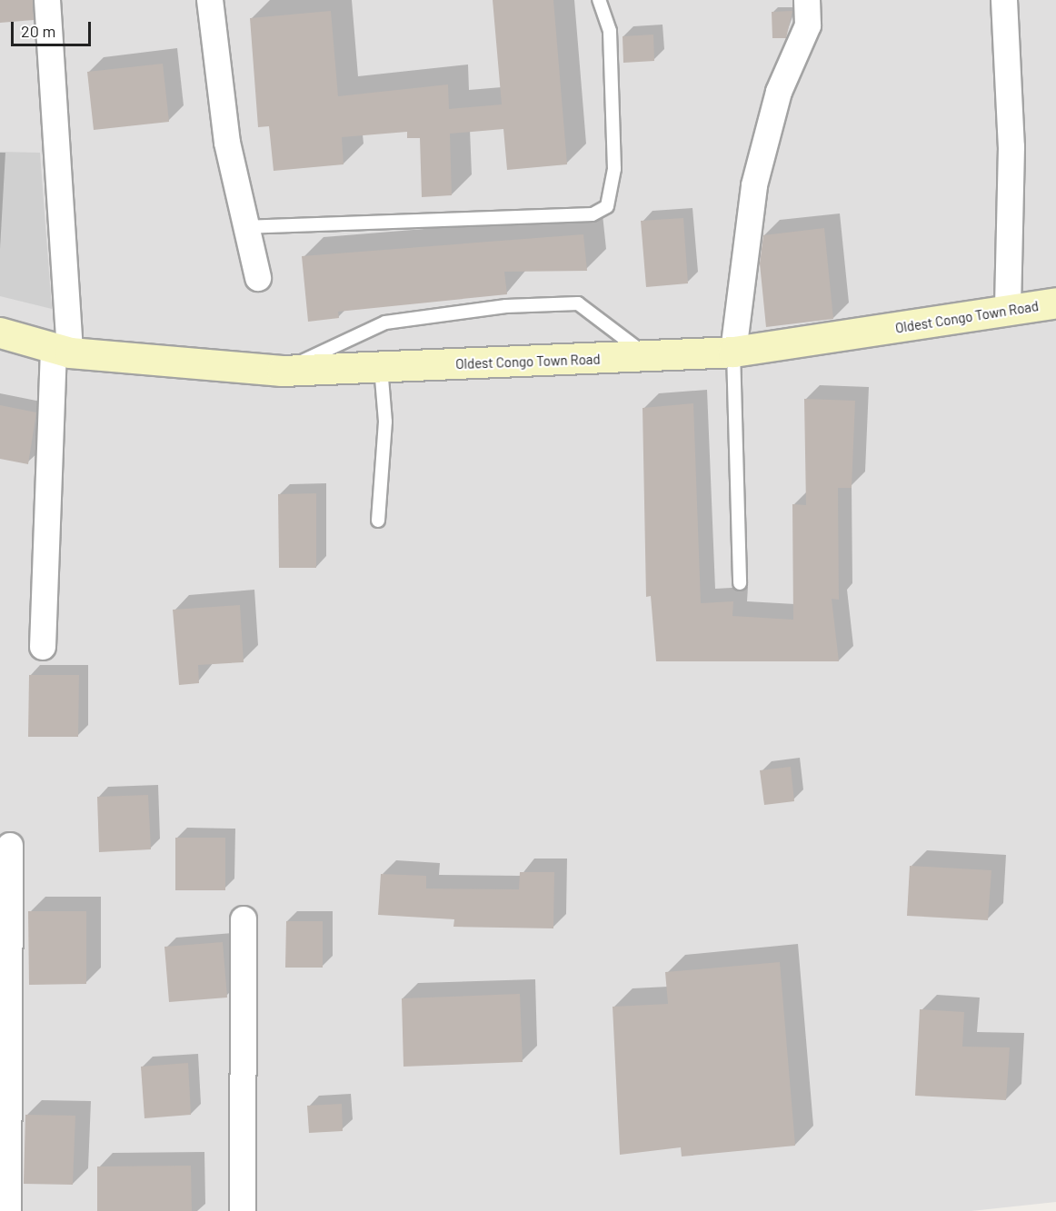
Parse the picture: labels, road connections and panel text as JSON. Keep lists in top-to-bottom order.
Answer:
{
  "streets": {
    "street": ["Oldest Congo Town Road"]
  },
  "scale_bar": "20 m"
}
